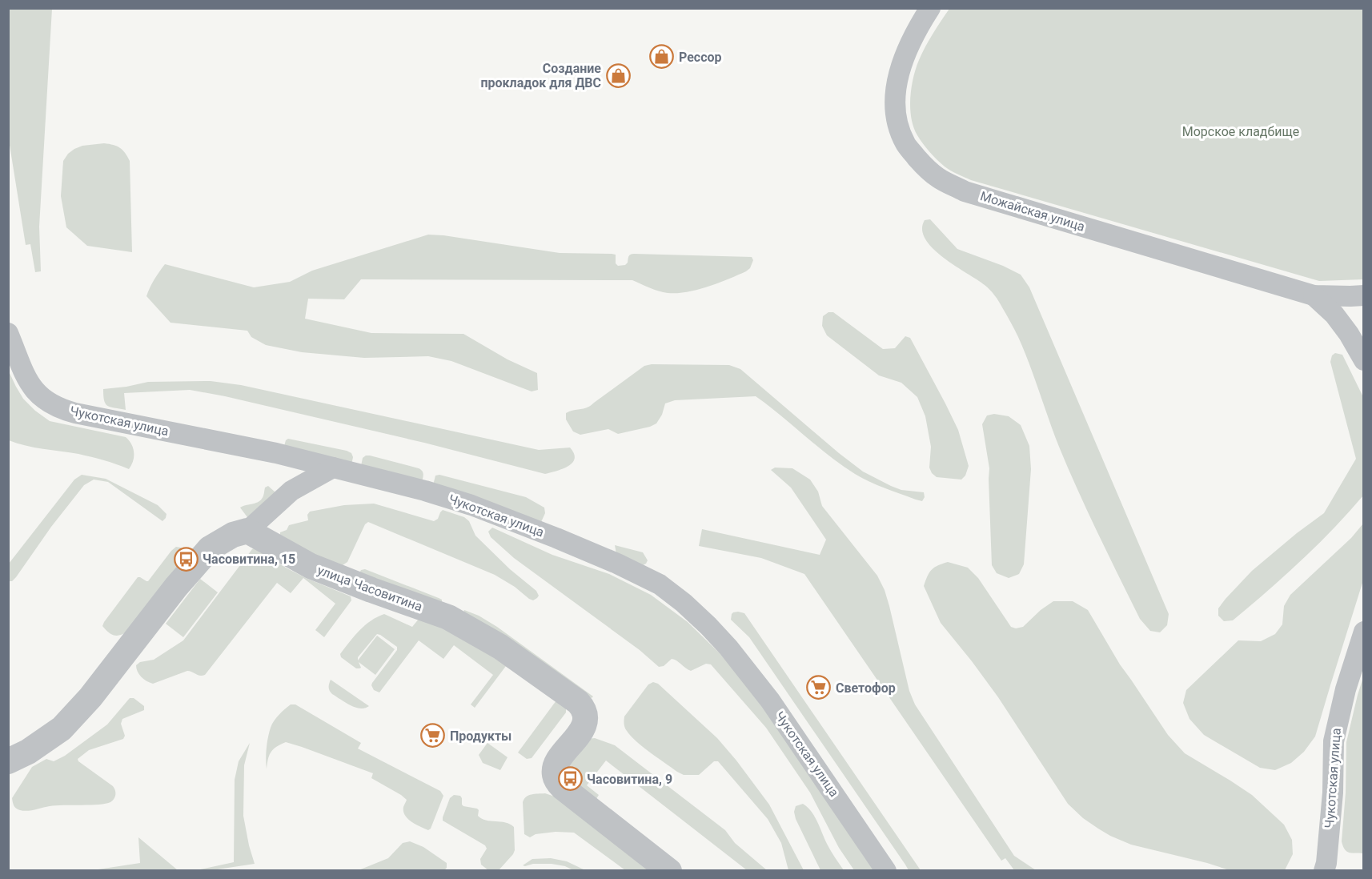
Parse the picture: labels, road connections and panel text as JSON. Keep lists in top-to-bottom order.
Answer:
{
  "streets": {
    "street": ["Можайская улица", "Чукотская улица", "улица Часовитина"]
  },
  "parks": ["Морское кладбище"],
  "places": {
    "shop": ["Рессор", "Создание прокладок для ДВС"],
    "bus stop": ["Часовитина, 15", "Часовитина, 9"],
    "supermarket": ["Светофор", "Продукты"]
  }
}
